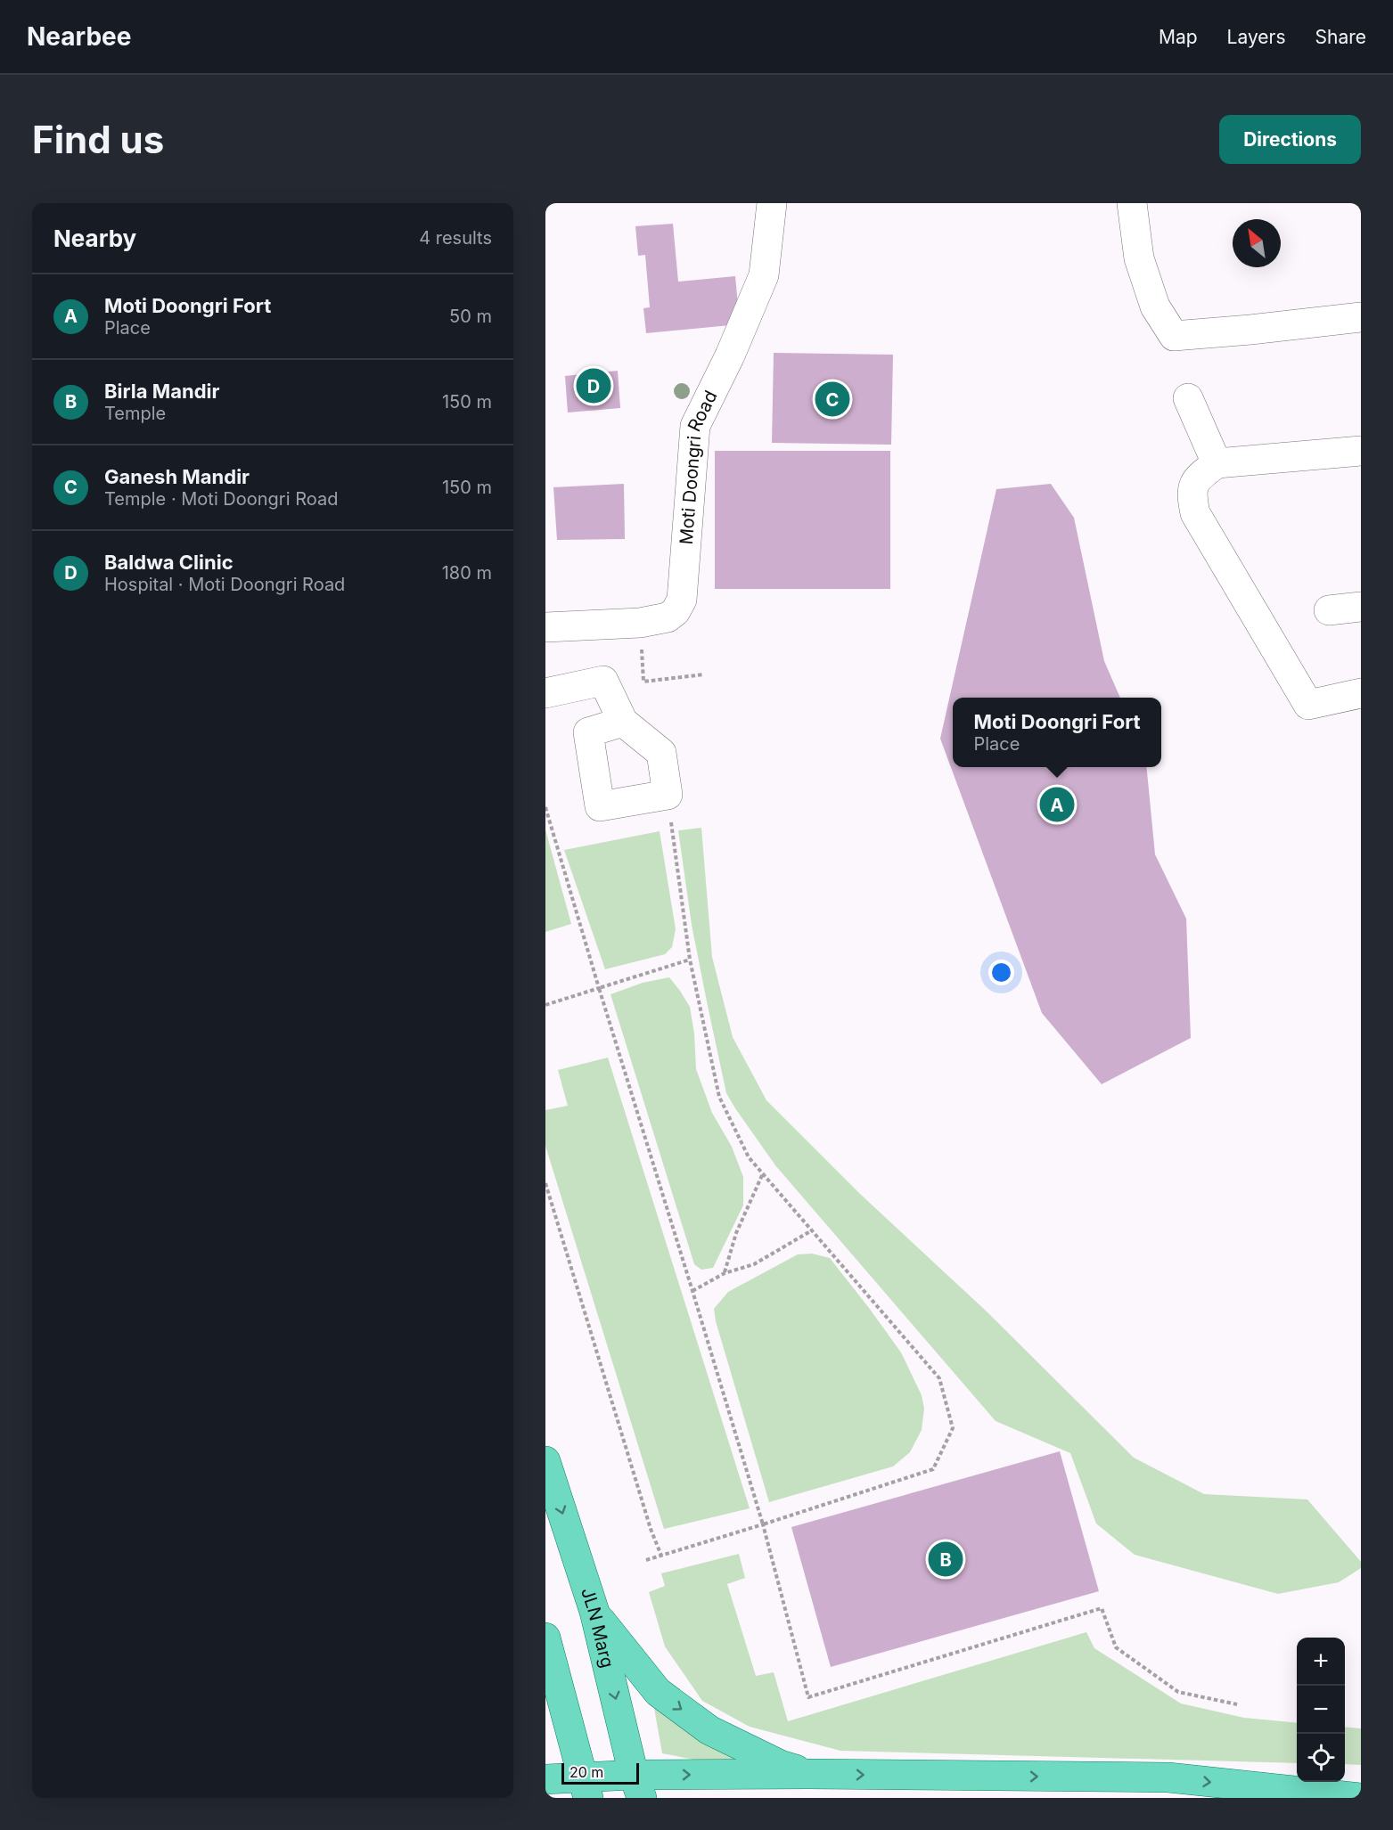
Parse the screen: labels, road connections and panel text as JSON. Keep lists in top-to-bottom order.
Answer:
{
  "streets": {
    "main road": ["JLN Marg"],
    "street": ["Moti Doongri Road"]
  },
  "scale_bar": "20 m",
  "north": "top left",
  "page": {
    "header": "Nearbee",
    "nav": ["Map", "Layers", "Share"],
    "buttons": "Directions",
    "title": "Find us",
    "heading": ["Nearby", "4 results"],
    "list": [
      {
        "mark": "A",
        "name": "Moti Doongri Fort",
        "note": "Place",
        "value": "50 m"
      },
      {
        "mark": "B",
        "name": "Birla Mandir",
        "note": "Temple",
        "value": "150 m"
      },
      {
        "mark": "C",
        "name": "Ganesh Mandir",
        "note": "Temple · Moti Doongri Road",
        "value": "150 m"
      },
      {
        "mark": "D",
        "name": "Baldwa Clinic",
        "note": "Hospital · Moti Doongri Road",
        "value": "180 m"
      }
    ],
    "pins": [
      "D",
      "C",
      "A",
      "B"
    ],
    "popup": ["Moti Doongri Fort", "Place"],
    "map_buttons": ["+", "−"],
    "scale": "20 m"
  }
}
